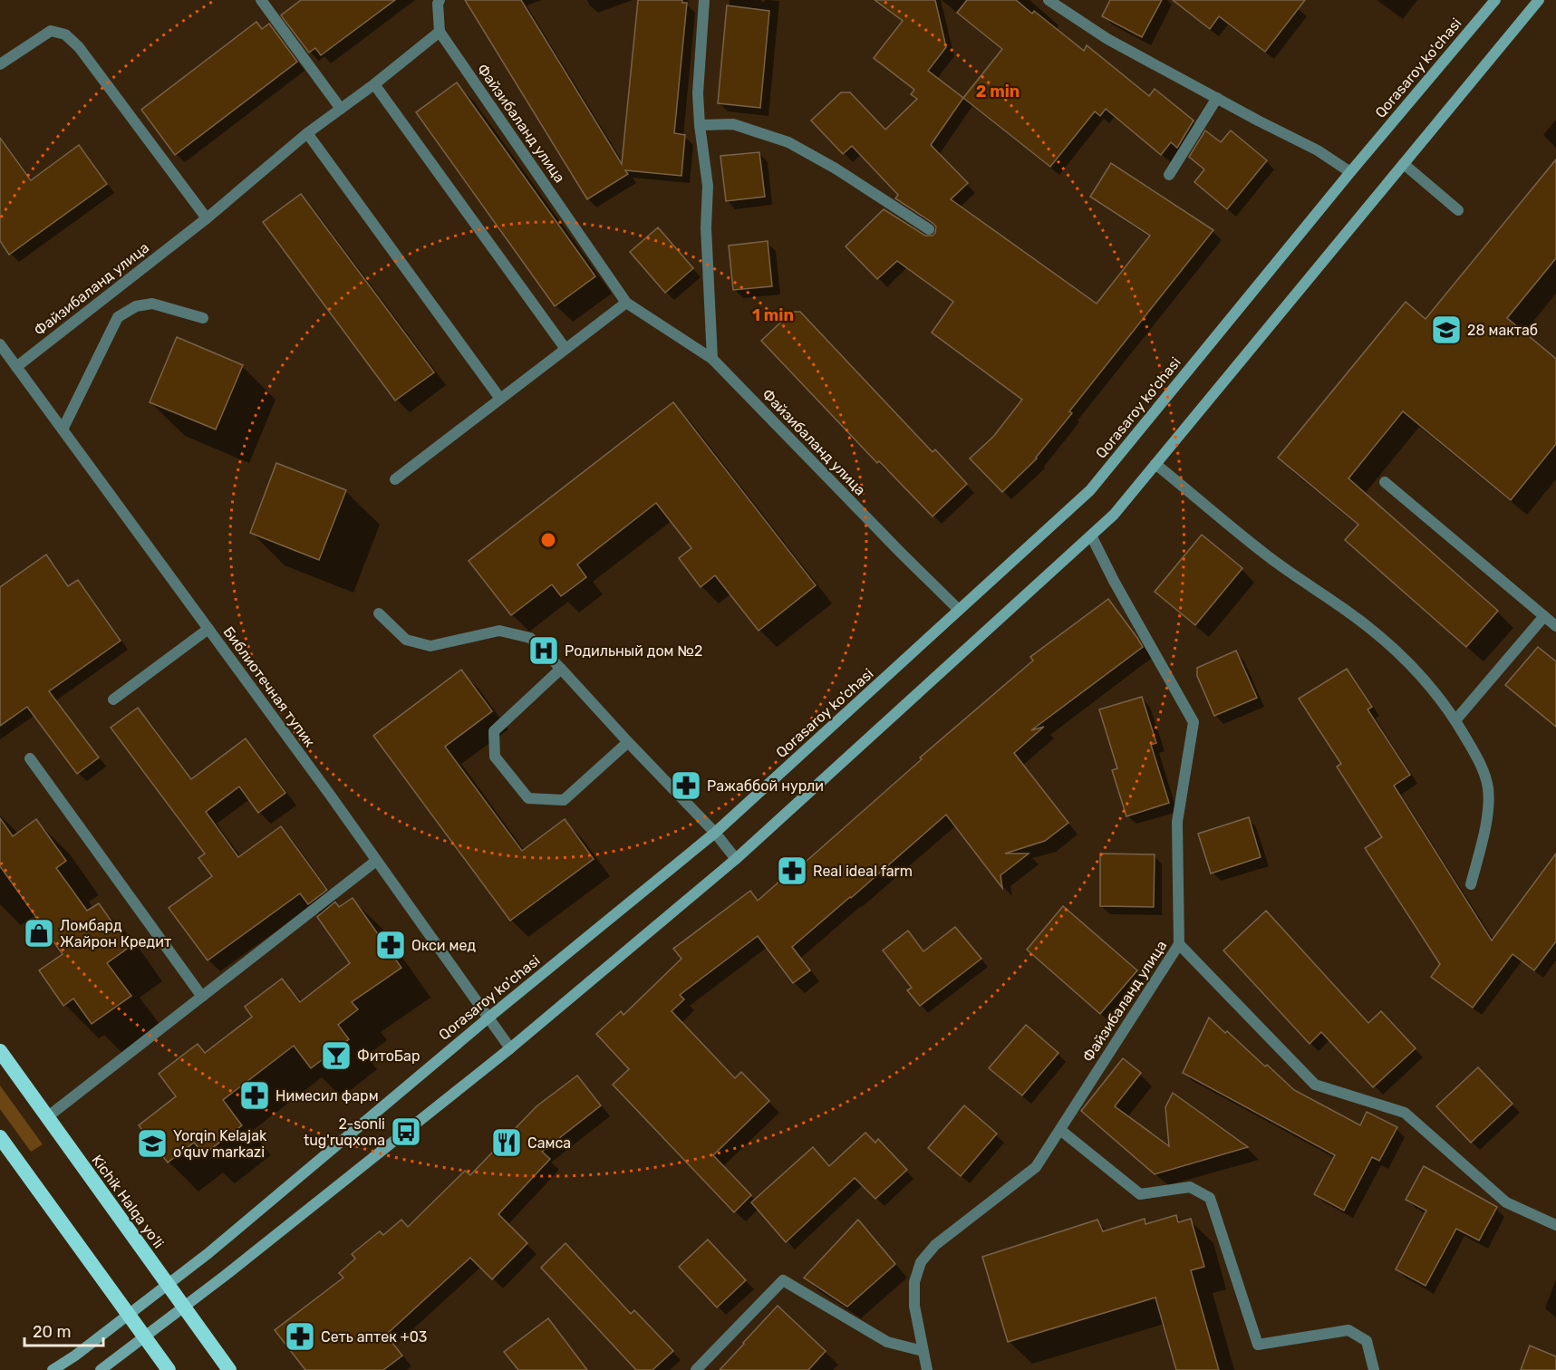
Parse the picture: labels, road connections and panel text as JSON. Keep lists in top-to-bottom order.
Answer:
{
  "streets": {
    "highway": ["Kichik Halqa yo'li"],
    "main road": ["Qorasaroy ko'chasi"],
    "street": ["Файзибаланд улица", "Библиотечная тупик"]
  },
  "crossings": [
    ["Qorasaroy ko'chasi", "Файзибаланд улица"],
    ["Qorasaroy ko'chasi", "Библиотечная тупик"],
    ["Qorasaroy ko'chasi", "Kichik Halqa yo'li"],
    ["Файзибаланд улица", "Библиотечная тупик"]
  ],
  "places": {
    "school or university": ["28 мактаб", "Yorqin Kelajak o’quv markazi"],
    "hospital": ["Родильный дом №2"],
    "pharmacy": [
      "Ражаббой нурли",
      "Real ideal farm",
      "Окси мед",
      "Нимесил фарм",
      "Сеть аптек +03"
    ],
    "shop": ["Ломбард Жайрон Кредит"],
    "bar": ["ФитоБар"],
    "bus stop": ["2-sonli tug'ruqxona"],
    "restaurant": ["Самса"]
  },
  "scale_bar": "20 m",
  "rings": ["2 min", "1 min"]
}
